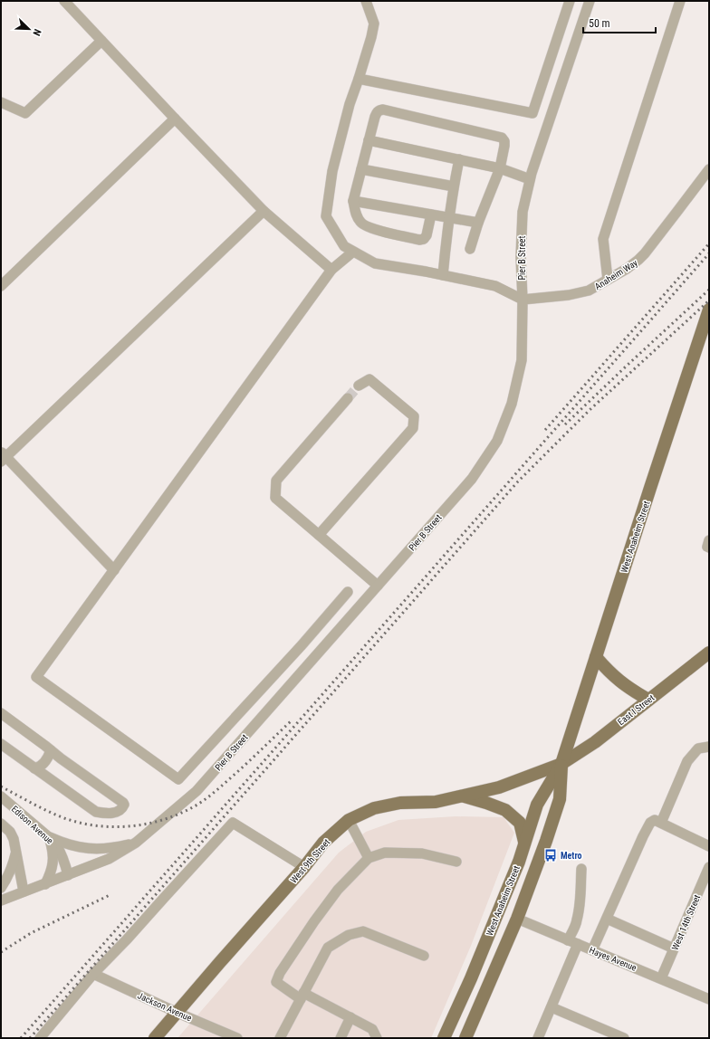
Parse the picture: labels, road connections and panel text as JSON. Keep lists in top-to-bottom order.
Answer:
{
  "streets": {
    "main road": ["West Anaheim Street", "East I Street", "West 9th Street"],
    "street": [
      "Pier B Street",
      "Anaheim Way",
      "Edison Avenue",
      "West 14th Street",
      "Hayes Avenue",
      "Jackson Avenue"
    ]
  },
  "crossings": [
    ["Pier B Street", "Anaheim Way"],
    ["Pier B Street", "Edison Avenue"],
    ["West Anaheim Street", "East I Street"],
    ["West Anaheim Street", "West 9th Street"],
    ["West Anaheim Street", "Hayes Avenue"],
    ["East I Street", "West 9th Street"],
    ["West 9th Street", "Jackson Avenue"],
    ["West 14th Street", "Hayes Avenue"]
  ],
  "places": {
    "bus stop": ["Metro"]
  },
  "scale_bar": "50 m",
  "north": "bottom right"
}
